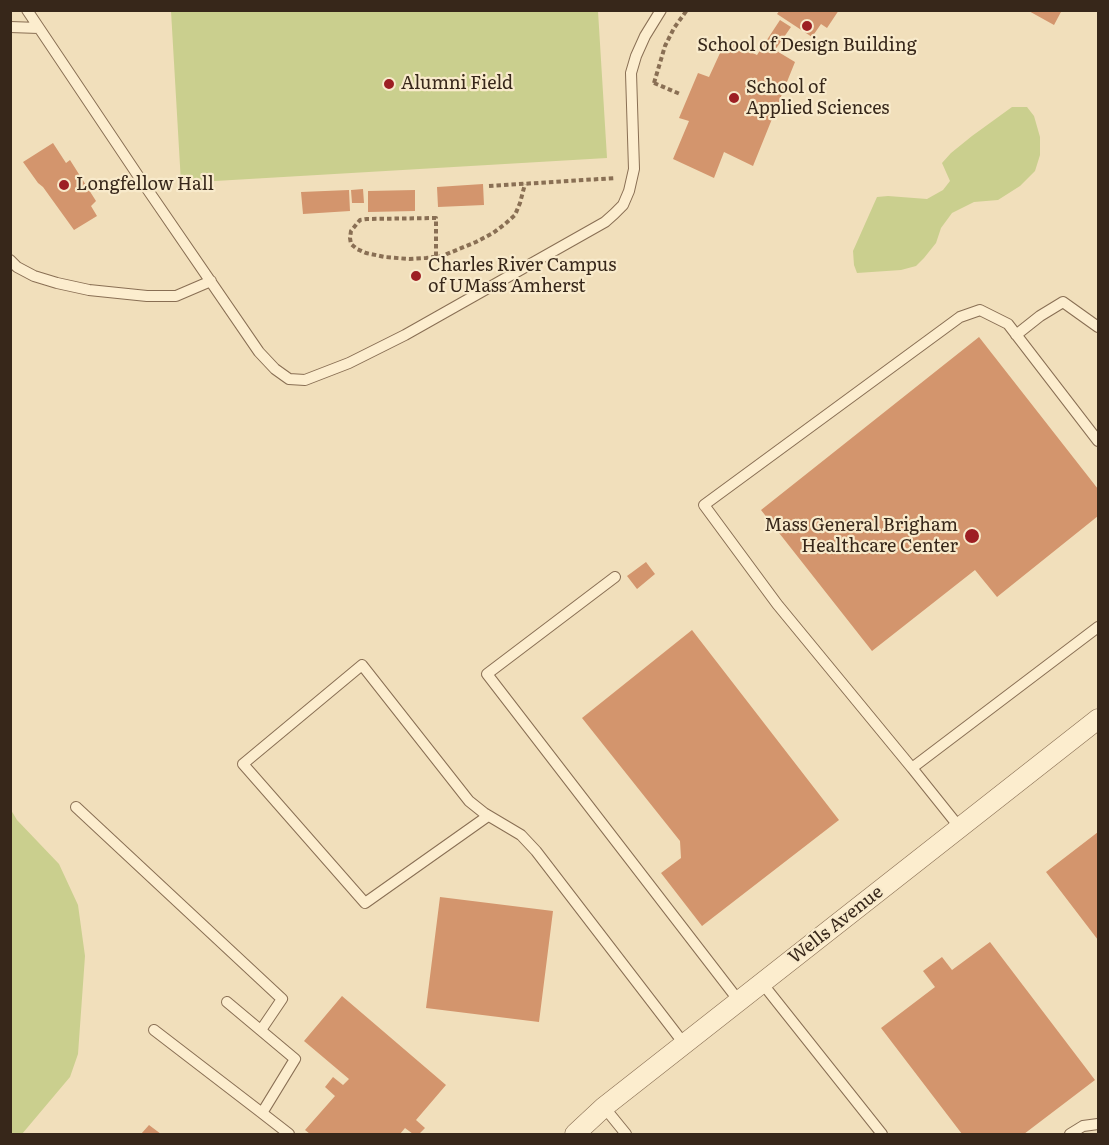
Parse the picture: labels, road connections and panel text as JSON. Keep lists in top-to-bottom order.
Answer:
{
  "streets": {
    "street": ["Wells Avenue"]
  },
  "places": [
    "School of Design Building",
    "Alumni Field",
    "School of Applied Sciences",
    "Longfellow Hall",
    "Charles River Campus of UMass Amherst",
    "Mass General Brigham Healthcare Center"
  ]
}
